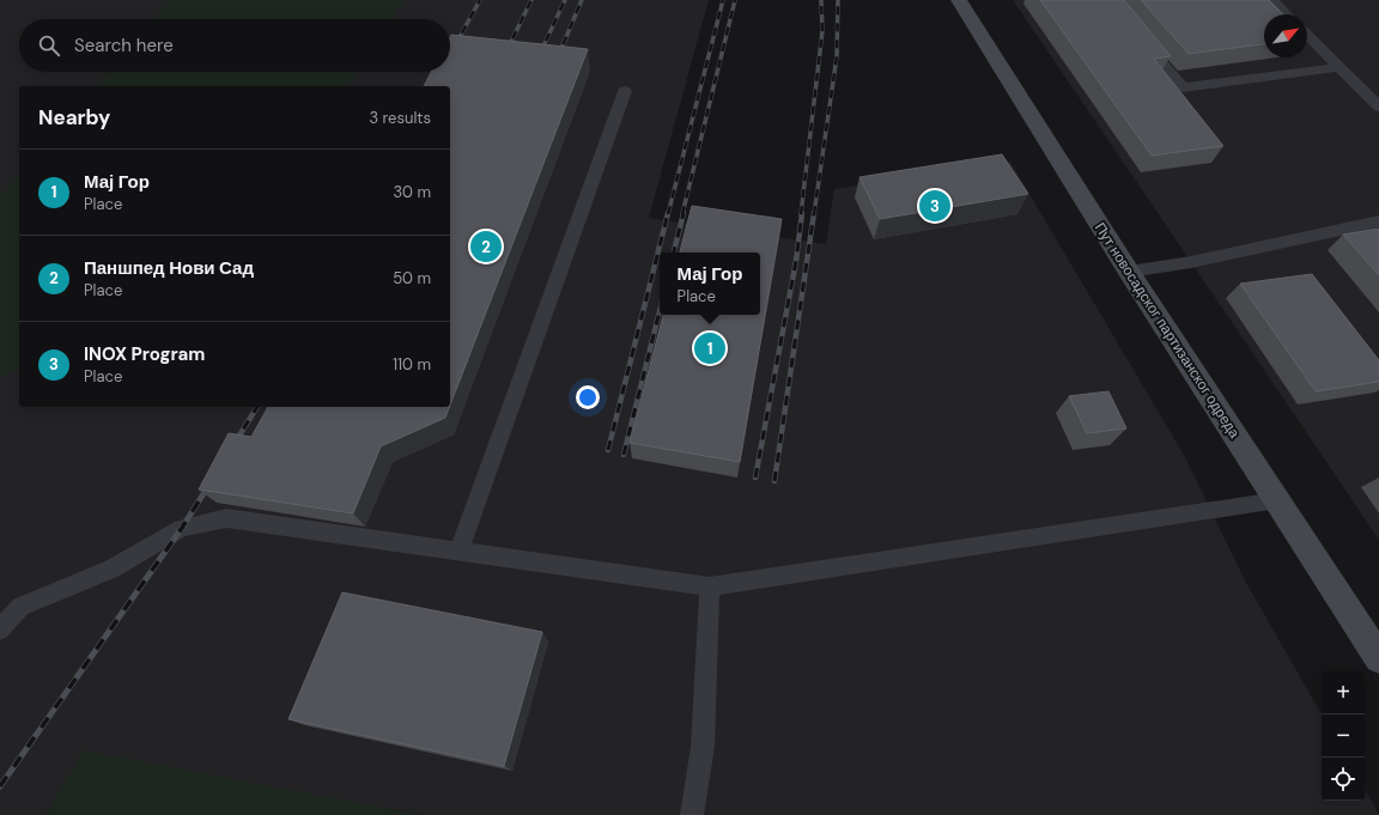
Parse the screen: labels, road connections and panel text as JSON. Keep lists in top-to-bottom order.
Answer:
{
  "streets": {
    "street": ["Пут новосадског партизанског одреда"]
  },
  "north": "top right",
  "page": {
    "search": "Search here",
    "heading": ["Nearby", "3 results"],
    "list": [
      {
        "mark": "1",
        "name": "Мај Гор",
        "note": "Place",
        "value": "30 m"
      },
      {
        "mark": "2",
        "name": "Паншпед Нови Сад",
        "note": "Place",
        "value": "50 m"
      },
      {
        "mark": "3",
        "name": "INOX Program",
        "note": "Place",
        "value": "110 m"
      }
    ],
    "pins": ["3", "2", "1"],
    "popup": ["Мај Гор", "Place"],
    "map_buttons": ["+", "−"]
  }
}
